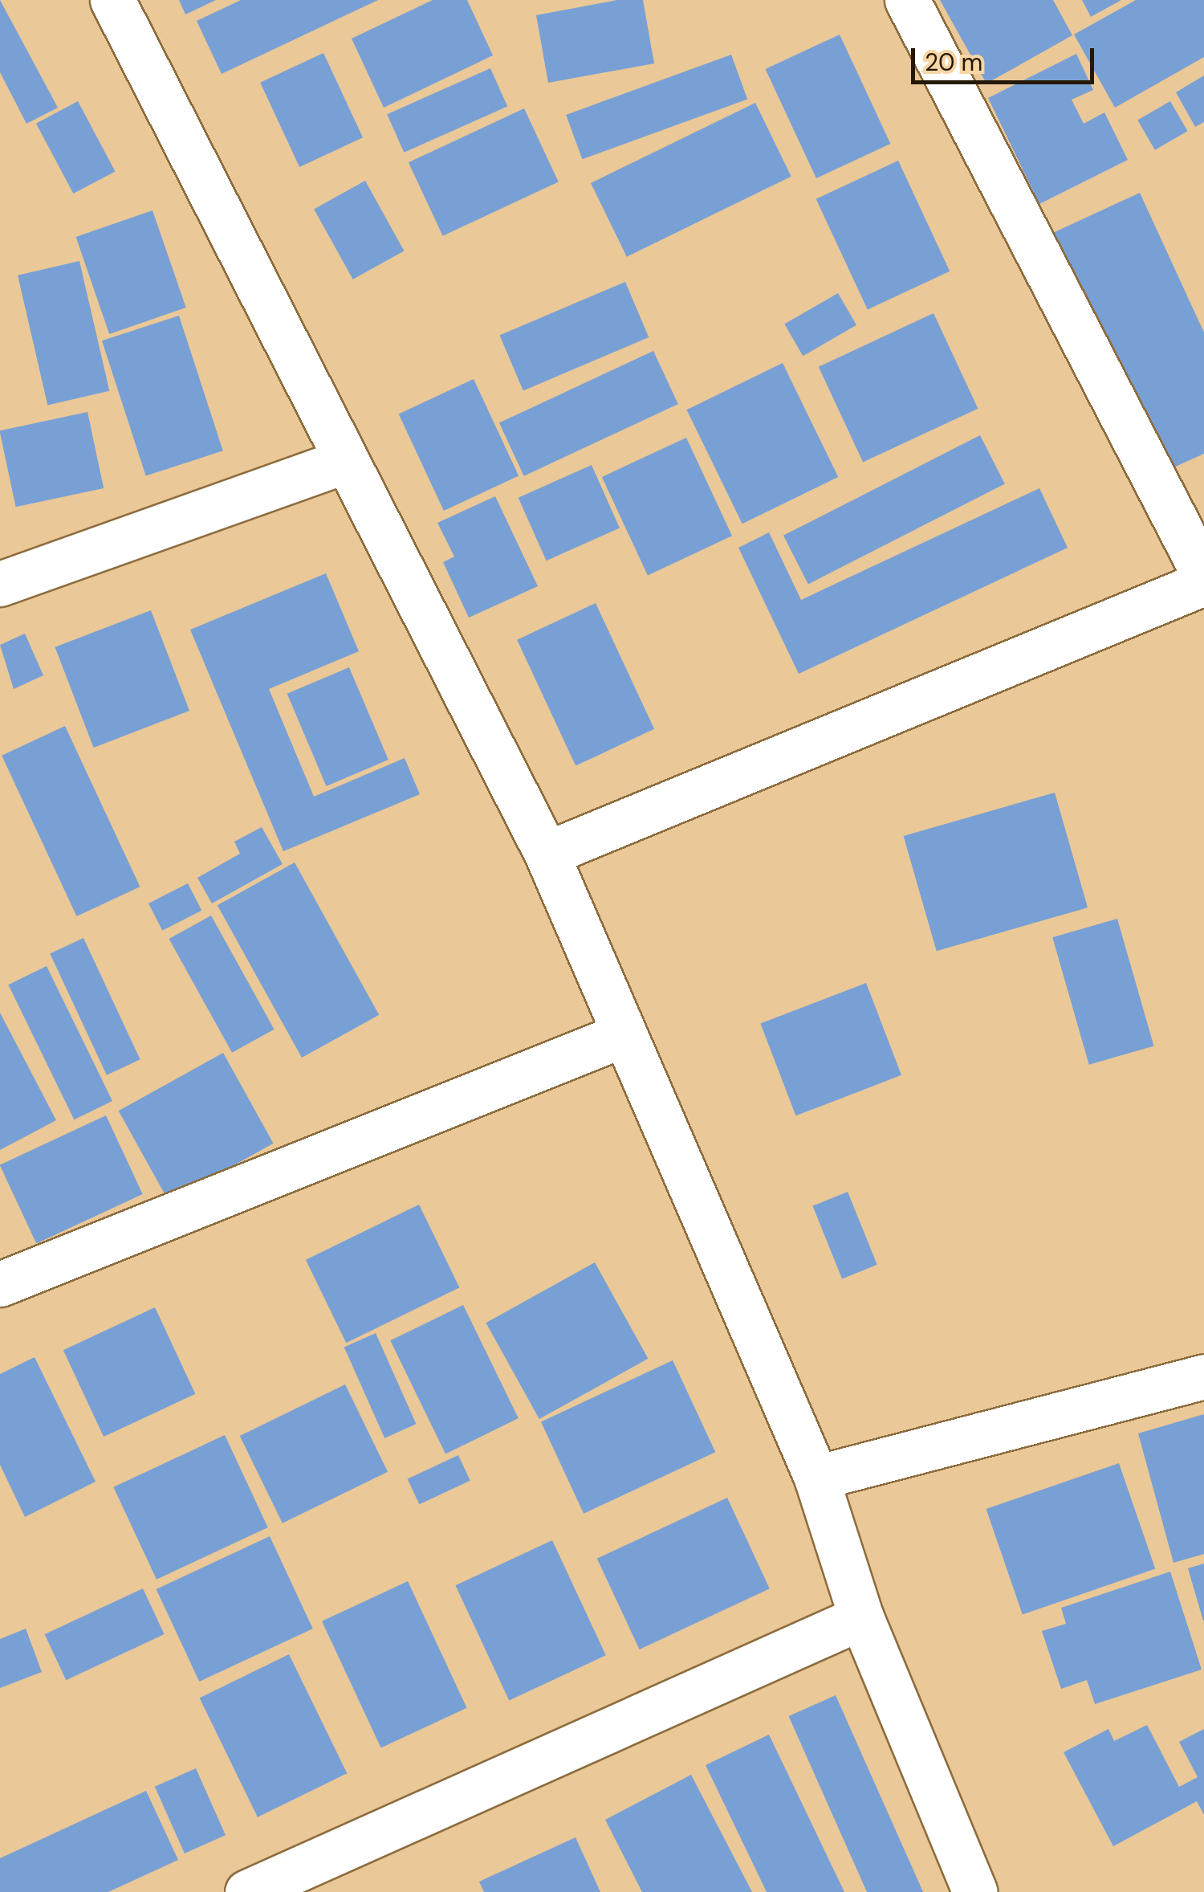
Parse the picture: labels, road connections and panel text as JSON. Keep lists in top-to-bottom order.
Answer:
{
  "scale_bar": "20 m"
}
